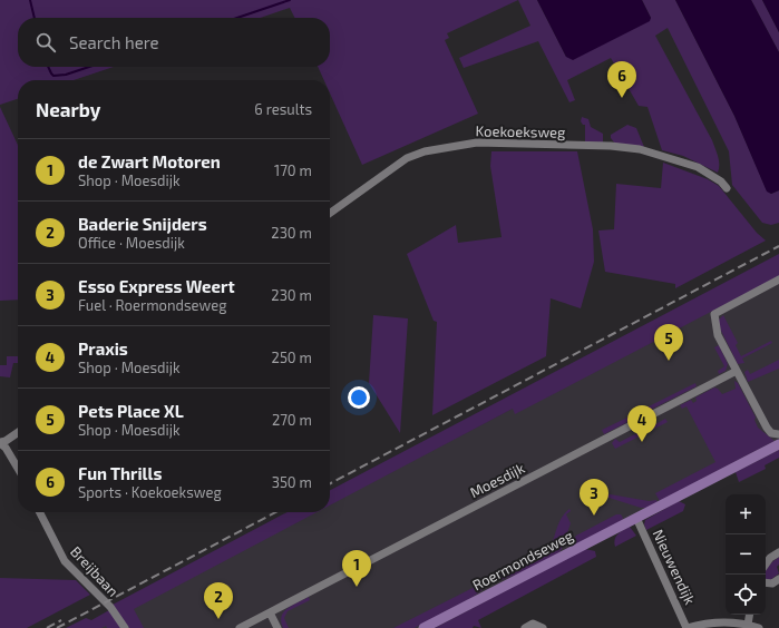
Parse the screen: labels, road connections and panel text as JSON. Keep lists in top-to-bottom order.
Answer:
{
  "streets": {
    "main road": ["Roermondseweg"],
    "street": [
      "Koekoeksweg",
      "Moesdijk",
      "Nieuwendijk",
      "Breijbaan"
    ]
  },
  "crossings": [
    ["Roermondseweg", "Nieuwendijk"]
  ],
  "page": {
    "search": "Search here",
    "pins": [
      "6",
      "5",
      "4",
      "3",
      "1",
      "2"
    ],
    "heading": ["Nearby", "6 results"],
    "list": [
      {
        "mark": "1",
        "name": "de Zwart Motoren",
        "note": "Shop · Moesdijk",
        "value": "170 m"
      },
      {
        "mark": "2",
        "name": "Baderie Snijders",
        "note": "Office · Moesdijk",
        "value": "230 m"
      },
      {
        "mark": "3",
        "name": "Esso Express Weert",
        "note": "Fuel · Roermondseweg",
        "value": "230 m"
      },
      {
        "mark": "4",
        "name": "Praxis",
        "note": "Shop · Moesdijk",
        "value": "250 m"
      },
      {
        "mark": "5",
        "name": "Pets Place XL",
        "note": "Shop · Moesdijk",
        "value": "270 m"
      },
      {
        "mark": "6",
        "name": "Fun Thrills",
        "note": "Sports · Koekoeksweg",
        "value": "350 m"
      }
    ],
    "map_buttons": ["+", "−"]
  }
}
